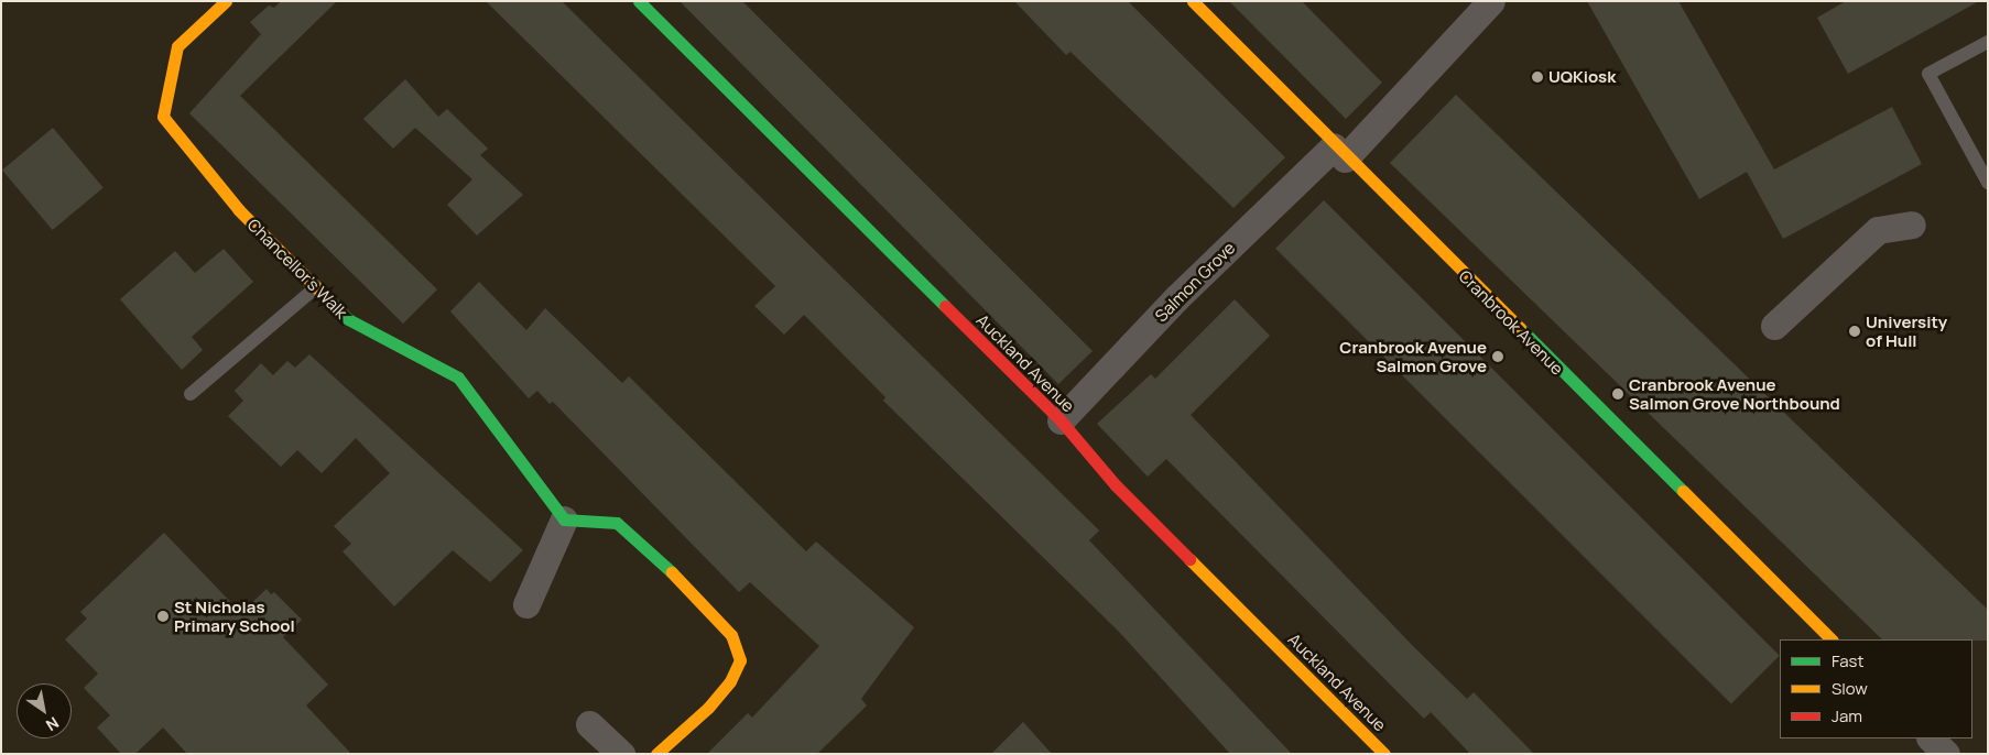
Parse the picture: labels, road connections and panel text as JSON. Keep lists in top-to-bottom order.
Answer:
{
  "streets": {
    "street": [
      "Chancellor's Walk",
      "Salmon Grove",
      "Cranbrook Avenue",
      "Auckland Avenue"
    ]
  },
  "crossings": [
    ["Salmon Grove", "Cranbrook Avenue"],
    ["Salmon Grove", "Auckland Avenue"]
  ],
  "places": [
    "UQKiosk",
    "University of Hull",
    "Cranbrook Avenue Salmon Grove",
    "Cranbrook Avenue Salmon Grove Northbound",
    "St Nicholas Primary School"
  ],
  "legend": ["Fast", "Slow", "Jam"],
  "north": "bottom right"
}
